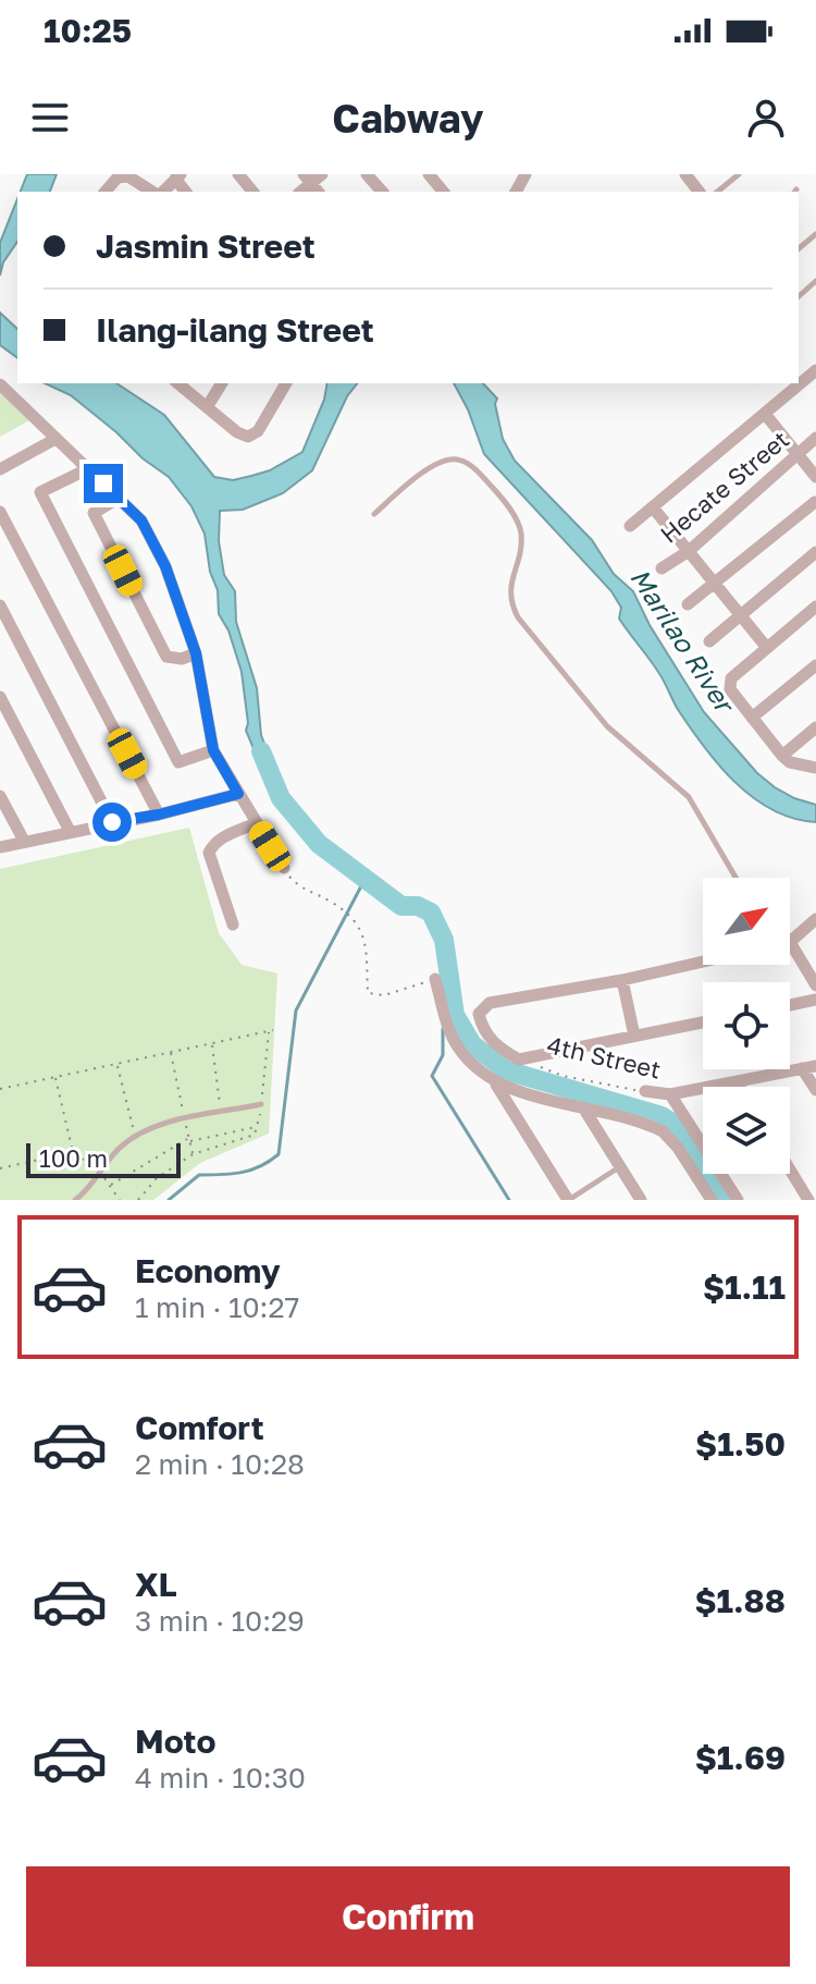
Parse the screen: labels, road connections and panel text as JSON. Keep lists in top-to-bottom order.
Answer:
{
  "streets": {
    "street": ["Hecate Street", "4th Street"]
  },
  "water": ["Marilao River"],
  "scale_bar": "100 m",
  "north": "top right",
  "page": {
    "status": "10:25",
    "header": "Cabway",
    "banner": ["Jasmin Street", "Ilang-ilang Street"],
    "scale": "100 m",
    "list": [
      {
        "name": "Economy",
        "note": "1 min · 10:27",
        "value": "$1.11"
      },
      {
        "name": "Comfort",
        "note": "2 min · 10:28",
        "value": "$1.50"
      },
      {
        "name": "XL",
        "note": "3 min · 10:29",
        "value": "$1.88"
      },
      {
        "name": "Moto",
        "note": "4 min · 10:30",
        "value": "$1.69"
      }
    ],
    "buttons": "Confirm"
  }
}
